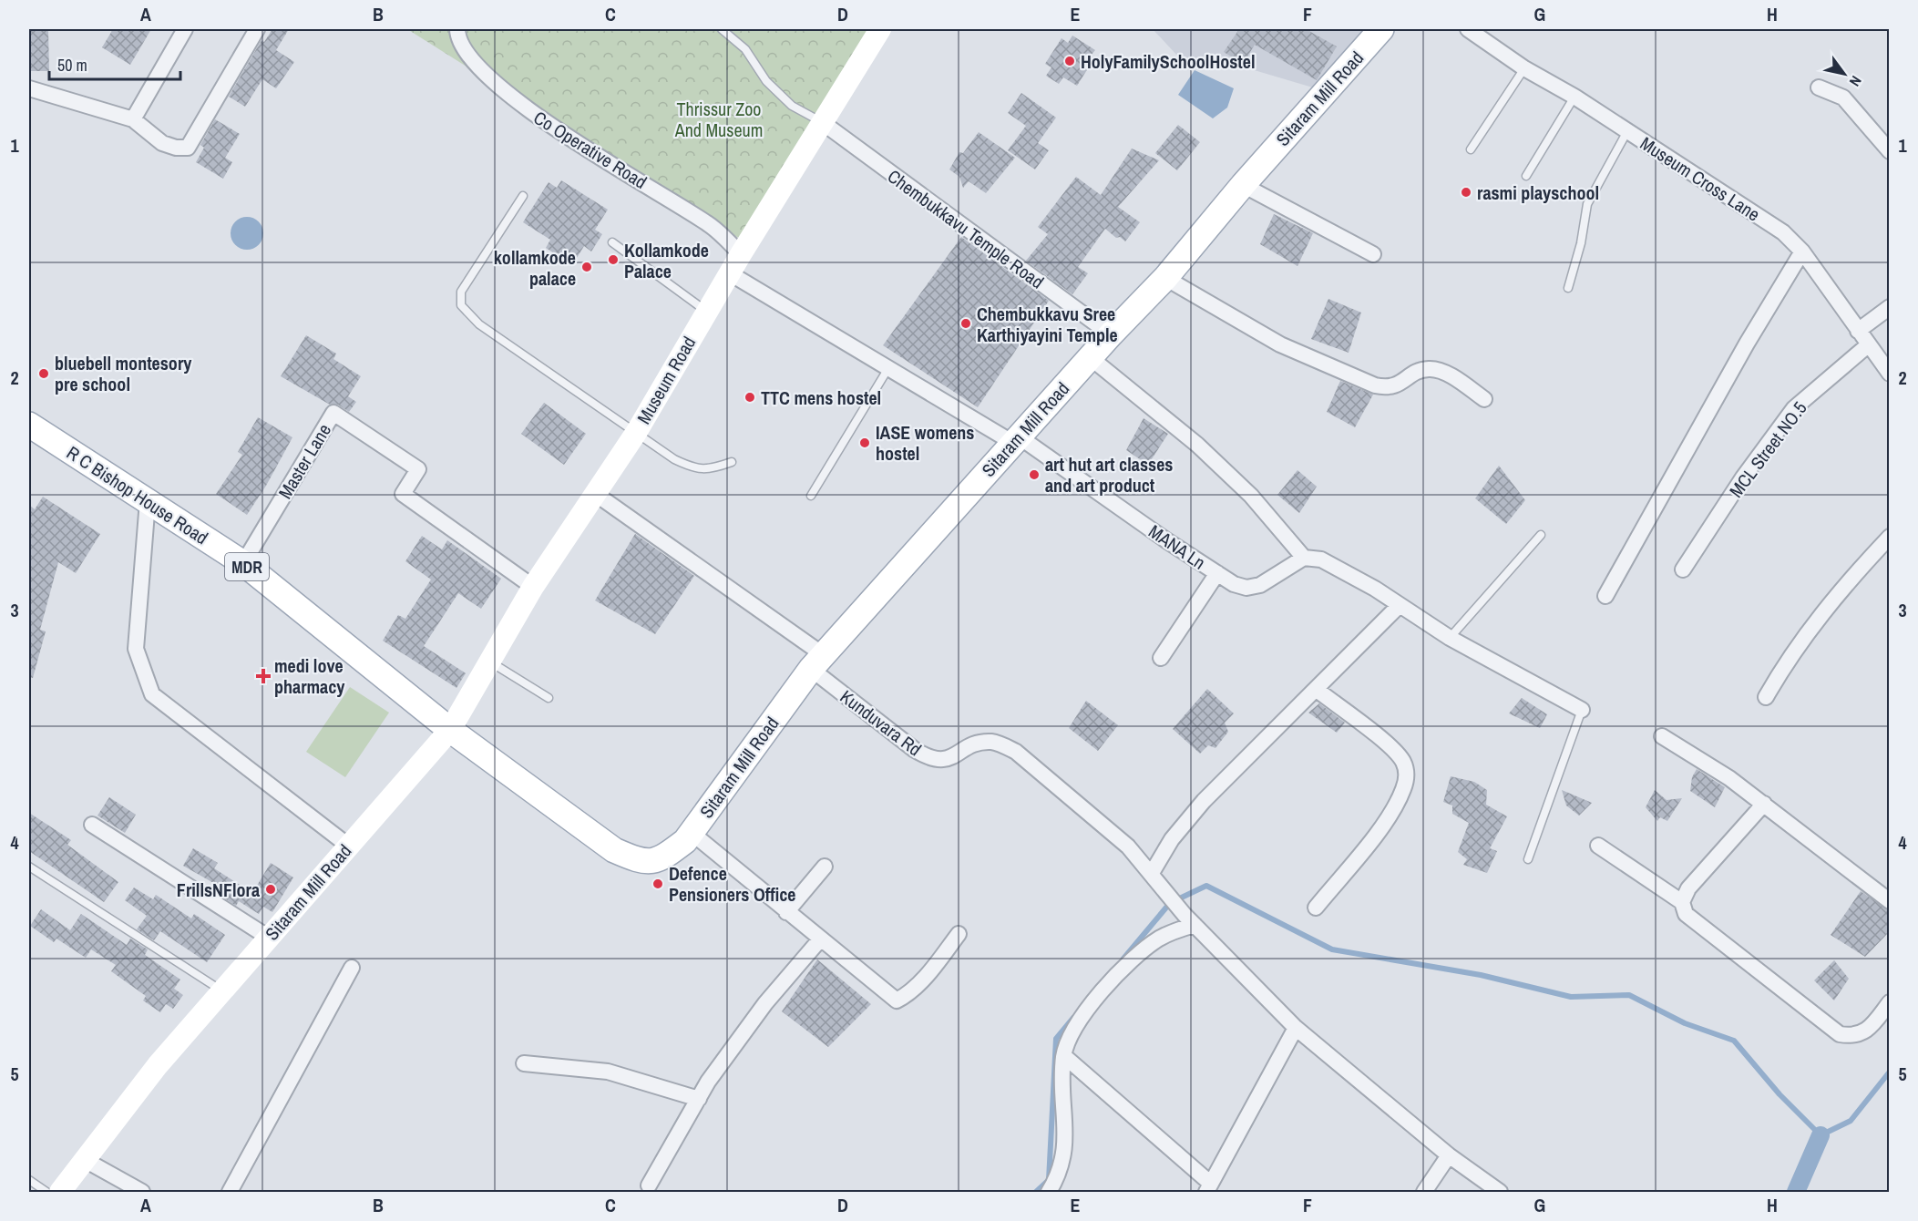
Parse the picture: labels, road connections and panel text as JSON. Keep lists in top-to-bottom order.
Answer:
{
  "streets": {
    "main road": [
      "Sitaram Mill Road",
      "Museum Road",
      "R C Bishop House Road",
      "MDR"
    ],
    "street": [
      "Co Operative Road",
      "Museum Cross Lane",
      "Chembukkavu Temple Road",
      "MCL Street NO.5",
      "Master Lane",
      "MANA Ln",
      "Kunduvara Rd"
    ]
  },
  "crossings": [
    ["Sitaram Mill Road", "Chembukkavu Temple Road"],
    ["Sitaram Mill Road", "Museum Road"],
    ["Sitaram Mill Road", "R C Bishop House Road"],
    ["Sitaram Mill Road", "MANA Ln"],
    ["Sitaram Mill Road", "Kunduvara Rd"],
    ["Co Operative Road", "Museum Road"],
    ["Co Operative Road", "MANA Ln"],
    ["Museum Cross Lane", "MCL Street NO.5"],
    ["Chembukkavu Temple Road", "Museum Road"],
    ["Museum Road", "Master Lane"],
    ["Museum Road", "R C Bishop House Road"],
    ["Museum Road", "Kunduvara Rd"],
    ["Master Lane", "R C Bishop House Road"]
  ],
  "parks": ["Thrissur Zoo And Museum"],
  "places": {
    "other": [
      "HolyFamilySchoolHostel",
      "rasmi playschool",
      "Kollamkode Palace",
      "kollamkode palace",
      "Chembukkavu Sree Karthiyayini Temple",
      "bluebell montesory pre school",
      "TTC mens hostel",
      "IASE womens hostel",
      "art hut art classes and art product",
      "Defence Pensioners Office",
      "FrillsNFlora"
    ],
    "health": ["medi love pharmacy"]
  },
  "scale_bar": "50 m",
  "north": "bottom right",
  "grid": {
    "columns": [
      "A",
      "B",
      "C",
      "D",
      "E",
      "F",
      "G",
      "H"
    ],
    "rows": [
      "1",
      "2",
      "3",
      "4",
      "5"
    ]
  }
}
